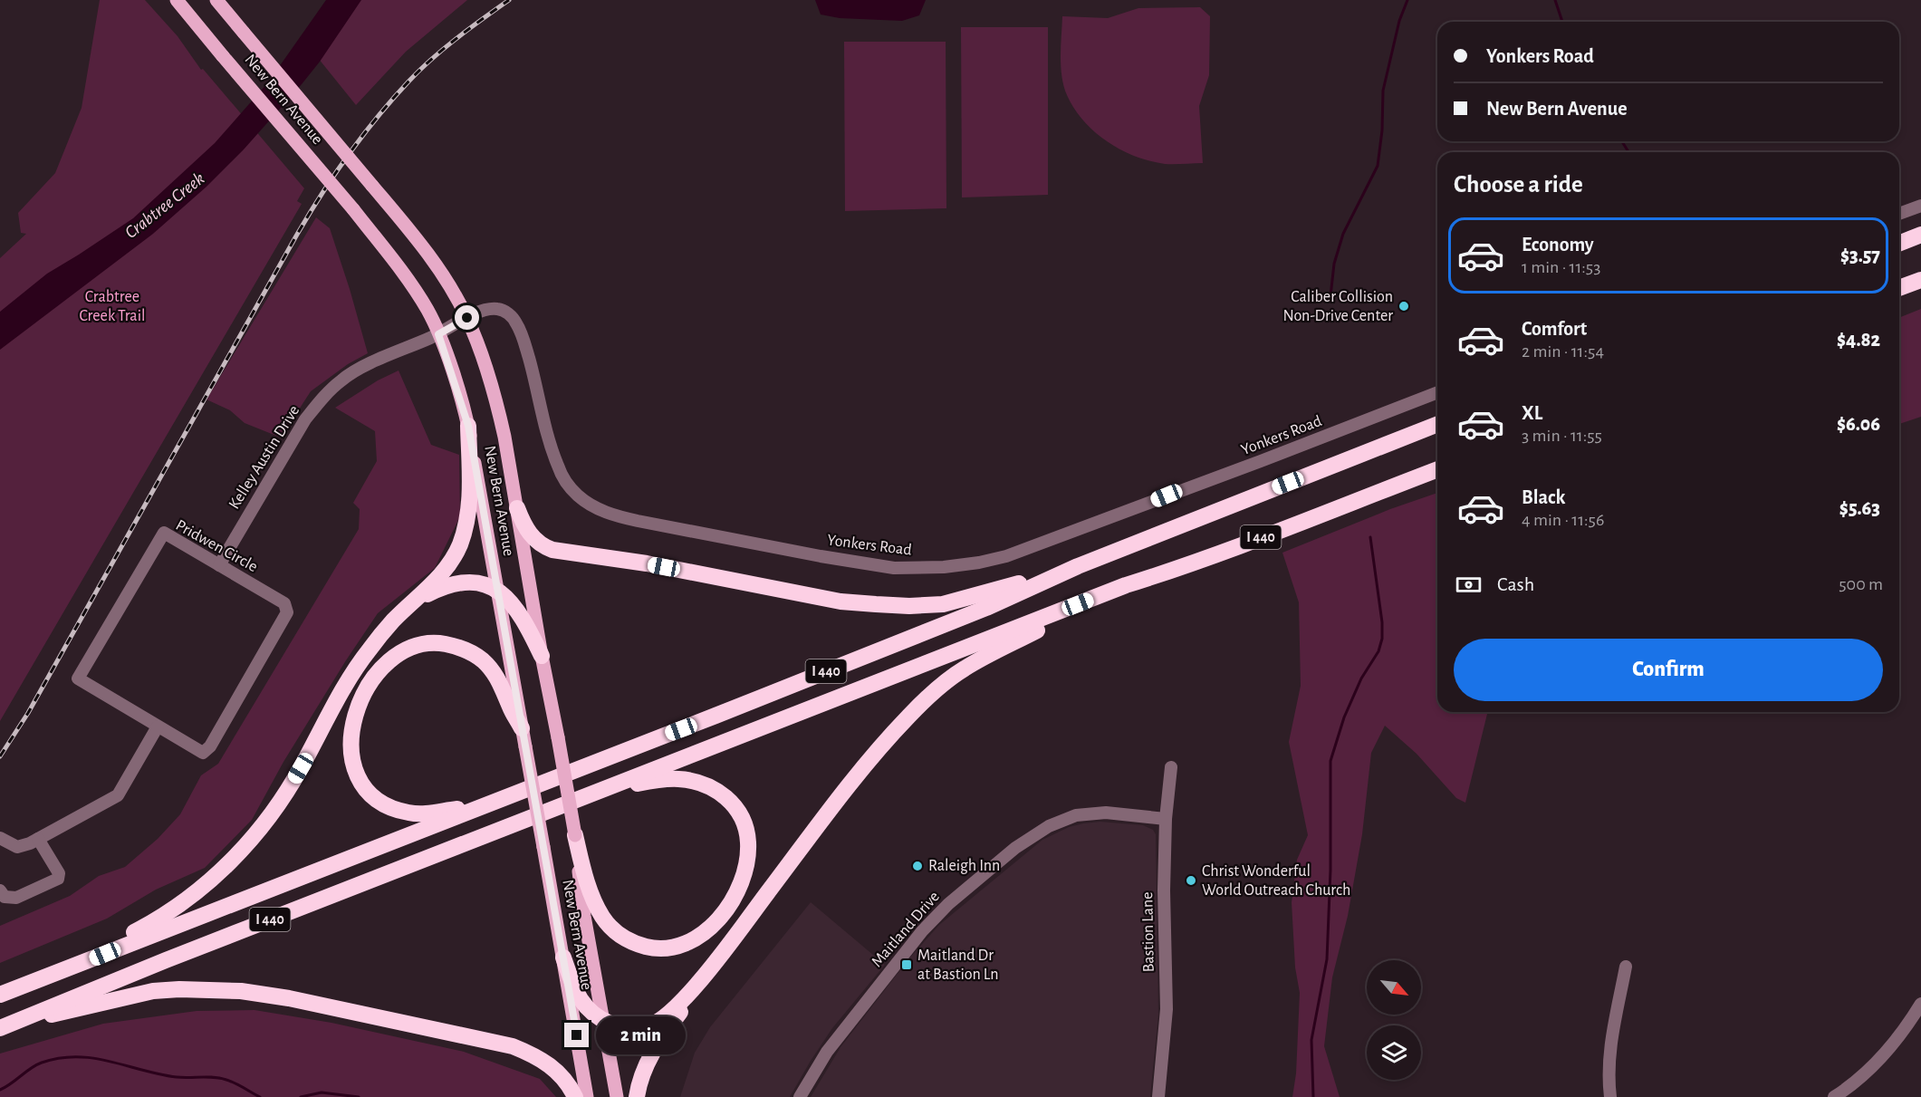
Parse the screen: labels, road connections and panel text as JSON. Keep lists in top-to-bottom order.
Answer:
{
  "streets": {
    "highway": ["I 440"],
    "main road": ["New Bern Avenue"],
    "street": [
      "Yonkers Road",
      "Kelley Austin Drive",
      "Pridwen Circle",
      "Maitland Drive",
      "Bastion Lane"
    ]
  },
  "crossings": [
    ["New Bern Avenue", "Yonkers Road"],
    ["New Bern Avenue", "Kelley Austin Drive"],
    ["Yonkers Road", "Kelley Austin Drive"],
    ["Kelley Austin Drive", "Pridwen Circle"],
    ["Maitland Drive", "Bastion Lane"]
  ],
  "water": ["Crabtree Creek"],
  "parks": ["Crabtree Creek Trail"],
  "places": {
    "other": ["Caliber Collision Non-Drive Center", "Raleigh Inn", "Christ Wonderful World Outreach Church"],
    "transit": ["Maitland Dr at Bastion Ln"]
  },
  "north": "bottom right",
  "page": {
    "banner": ["Yonkers Road", "New Bern Avenue"],
    "heading": "Choose a ride",
    "list": [
      {
        "name": "Economy",
        "note": "1 min · 11:53",
        "value": "$3.57"
      },
      {
        "name": "Comfort",
        "note": "2 min · 11:54",
        "value": "$4.82"
      },
      {
        "name": "XL",
        "note": "3 min · 11:55",
        "value": "$6.06"
      },
      {
        "name": "Black",
        "note": "4 min · 11:56",
        "value": "$5.63"
      }
    ],
    "pay": ["Cash", "500 m"],
    "buttons": "Confirm",
    "bubble": "2 min"
  }
}
